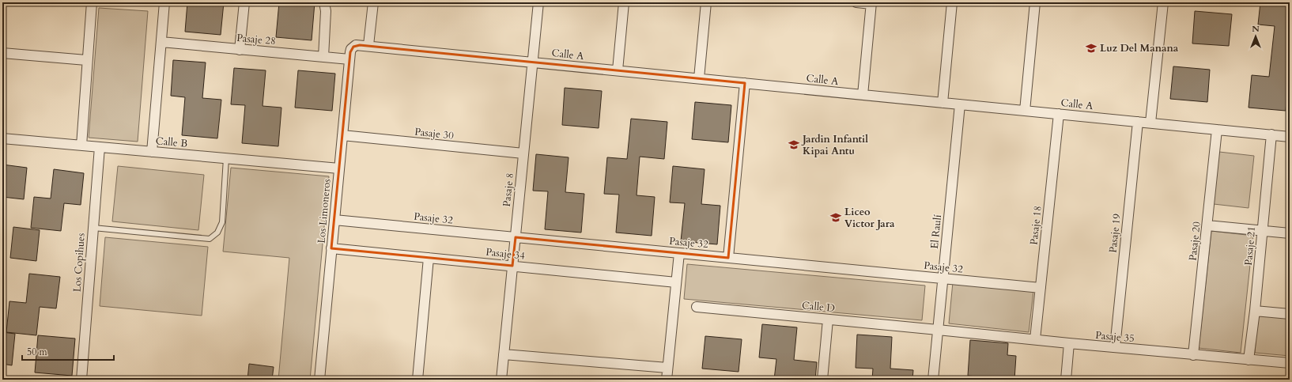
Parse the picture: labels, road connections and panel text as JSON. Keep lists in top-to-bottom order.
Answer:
{
  "streets": {
    "street": [
      "Pasaje 28",
      "Calle A",
      "Pasaje 30",
      "Calle B",
      "Pasaje 8",
      "Los Limoneros",
      "Pasaje 32",
      "Pasaje 18",
      "El Raulí",
      "Pasaje 19",
      "Pasaje 20",
      "Pasaje 21",
      "Pasaje 34",
      "Los Copihues",
      "Calle D",
      "Pasaje 35"
    ]
  },
  "crossings": [
    ["Pasaje 28", "Los Limoneros"],
    ["Calle A", "Pasaje 8"],
    ["Calle A", "Los Limoneros"],
    ["Calle A", "Pasaje 18"],
    ["Calle A", "El Raulí"],
    ["Calle A", "Pasaje 19"],
    ["Calle A", "Pasaje 20"],
    ["Calle A", "Pasaje 21"],
    ["Pasaje 30", "Pasaje 8"],
    ["Pasaje 30", "Los Limoneros"],
    ["Calle B", "Los Limoneros"],
    ["Calle B", "Los Copihues"],
    ["Pasaje 8", "Pasaje 32"],
    ["Pasaje 8", "Pasaje 34"],
    ["Los Limoneros", "Pasaje 32"],
    ["Los Limoneros", "Pasaje 34"],
    ["Pasaje 32", "Pasaje 18"],
    ["Pasaje 32", "El Raulí"],
    ["Pasaje 18", "Pasaje 35"],
    ["El Raulí", "Calle D"],
    ["El Raulí", "Pasaje 35"],
    ["Pasaje 19", "Pasaje 35"],
    ["Pasaje 20", "Pasaje 35"],
    ["Pasaje 21", "Pasaje 35"],
    ["Calle D", "Pasaje 35"]
  ],
  "places": {
    "school or university": ["Luz Del Manana", "Jardin Infantil Kipai Antu", "Liceo Victor Jara"]
  },
  "scale_bar": "50 m",
  "north": "top"
}
